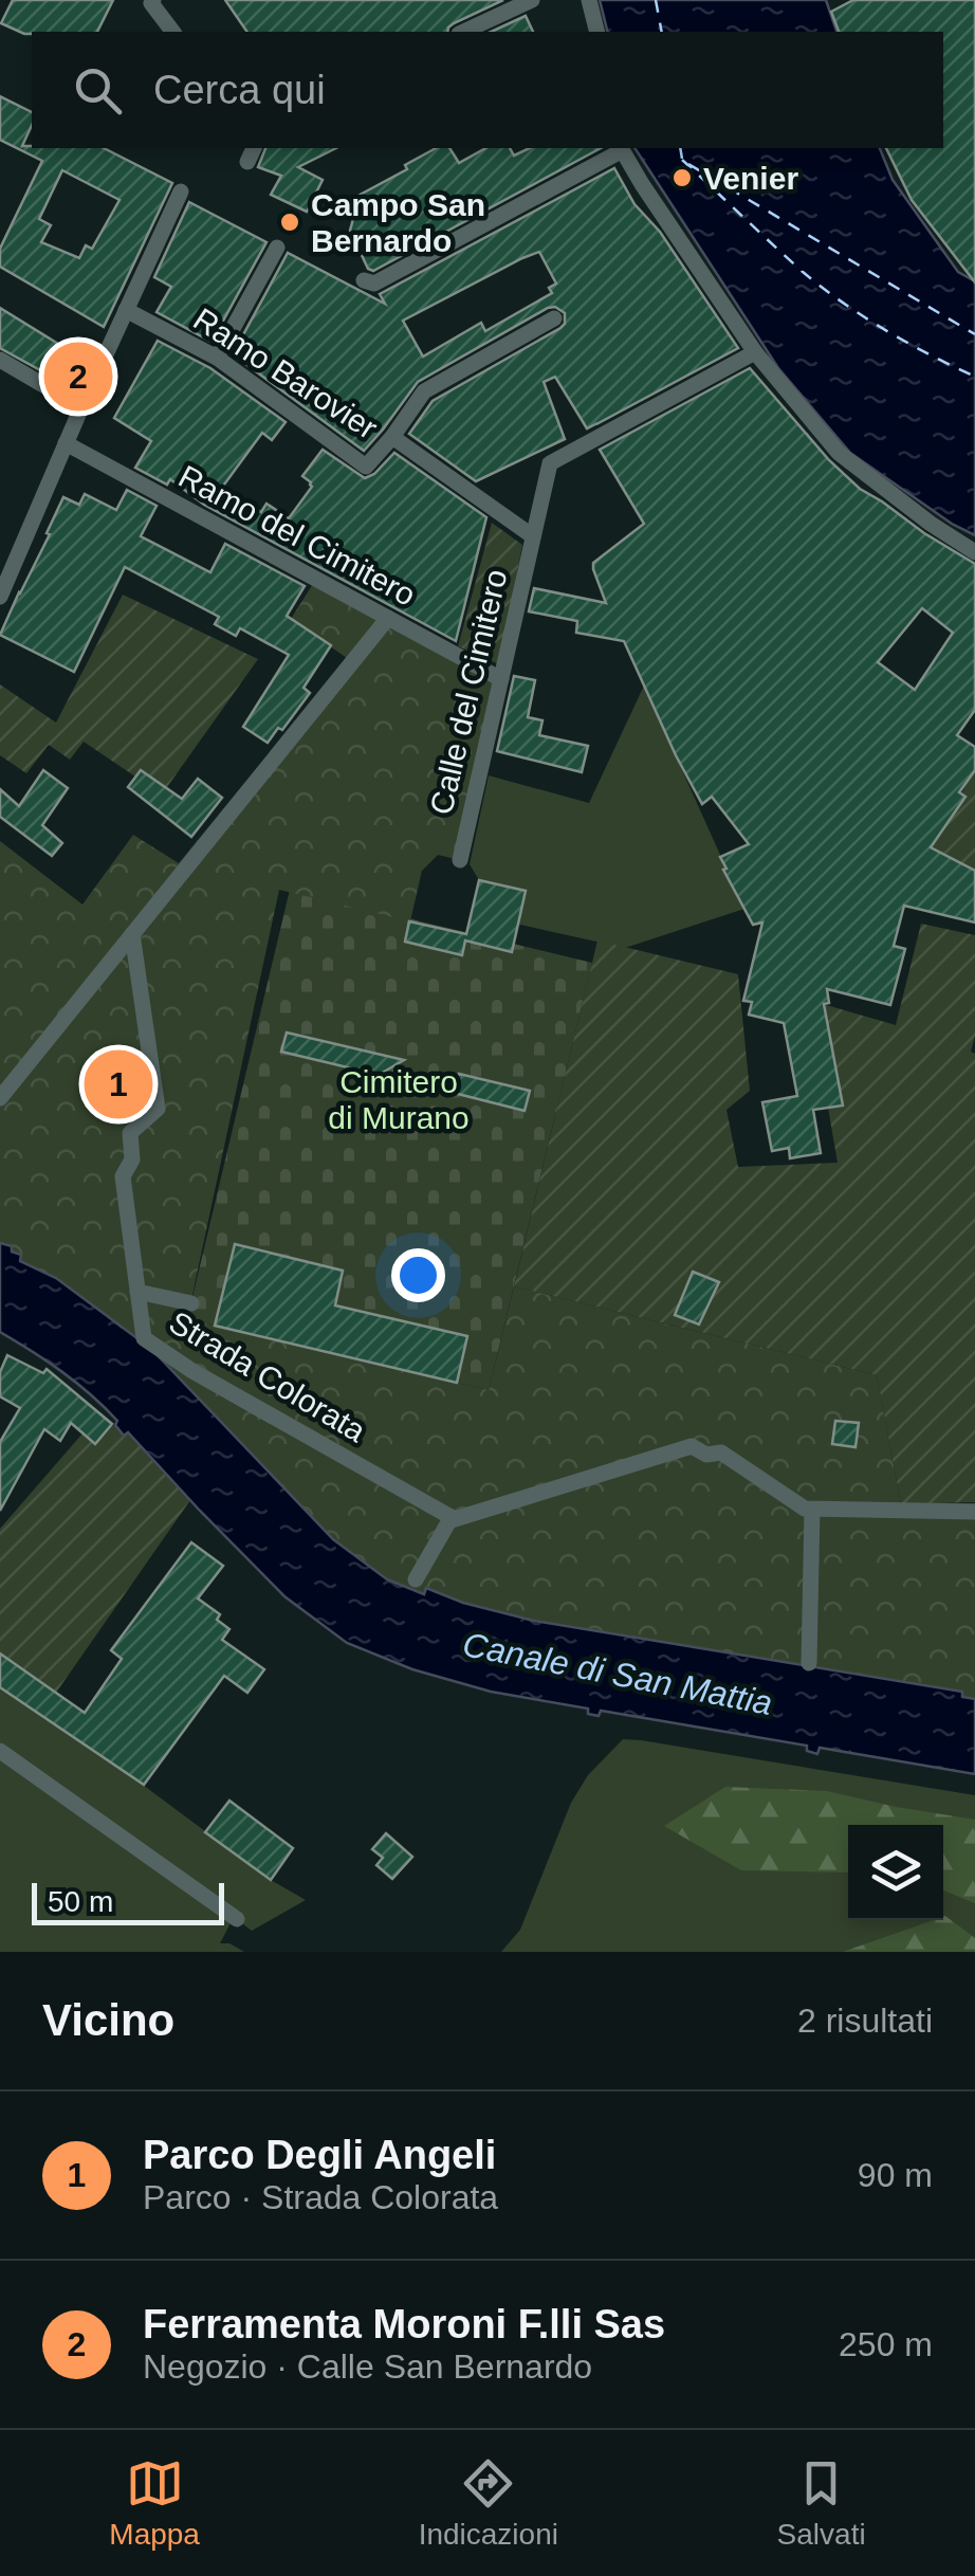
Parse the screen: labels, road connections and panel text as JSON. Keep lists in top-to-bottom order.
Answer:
{
  "streets": {
    "street": [
      "Ramo Barovier",
      "Ramo del Cimitero",
      "Calle del Cimitero",
      "Strada Colorata"
    ]
  },
  "crossings": [
    ["Ramo Barovier", "Calle del Cimitero"],
    ["Ramo del Cimitero", "Calle del Cimitero"]
  ],
  "water": ["Canale di San Mattia"],
  "parks": ["Cimitero di Murano"],
  "places": ["Venier", "Campo San Bernardo"],
  "scale_bar": "50 m",
  "page": {
    "search": "Cerca qui",
    "pins": ["2", "1"],
    "scale": "50 m",
    "heading": ["Vicino", "2 risultati"],
    "list": [
      {
        "mark": "1",
        "name": "Parco Degli Angeli",
        "note": "Parco · Strada Colorata",
        "value": "90 m"
      },
      {
        "mark": "2",
        "name": "Ferramenta Moroni F.lli Sas",
        "note": "Negozio · Calle San Bernardo",
        "value": "250 m"
      }
    ],
    "nav": ["Mappa", "Indicazioni", "Salvati"]
  }
}
